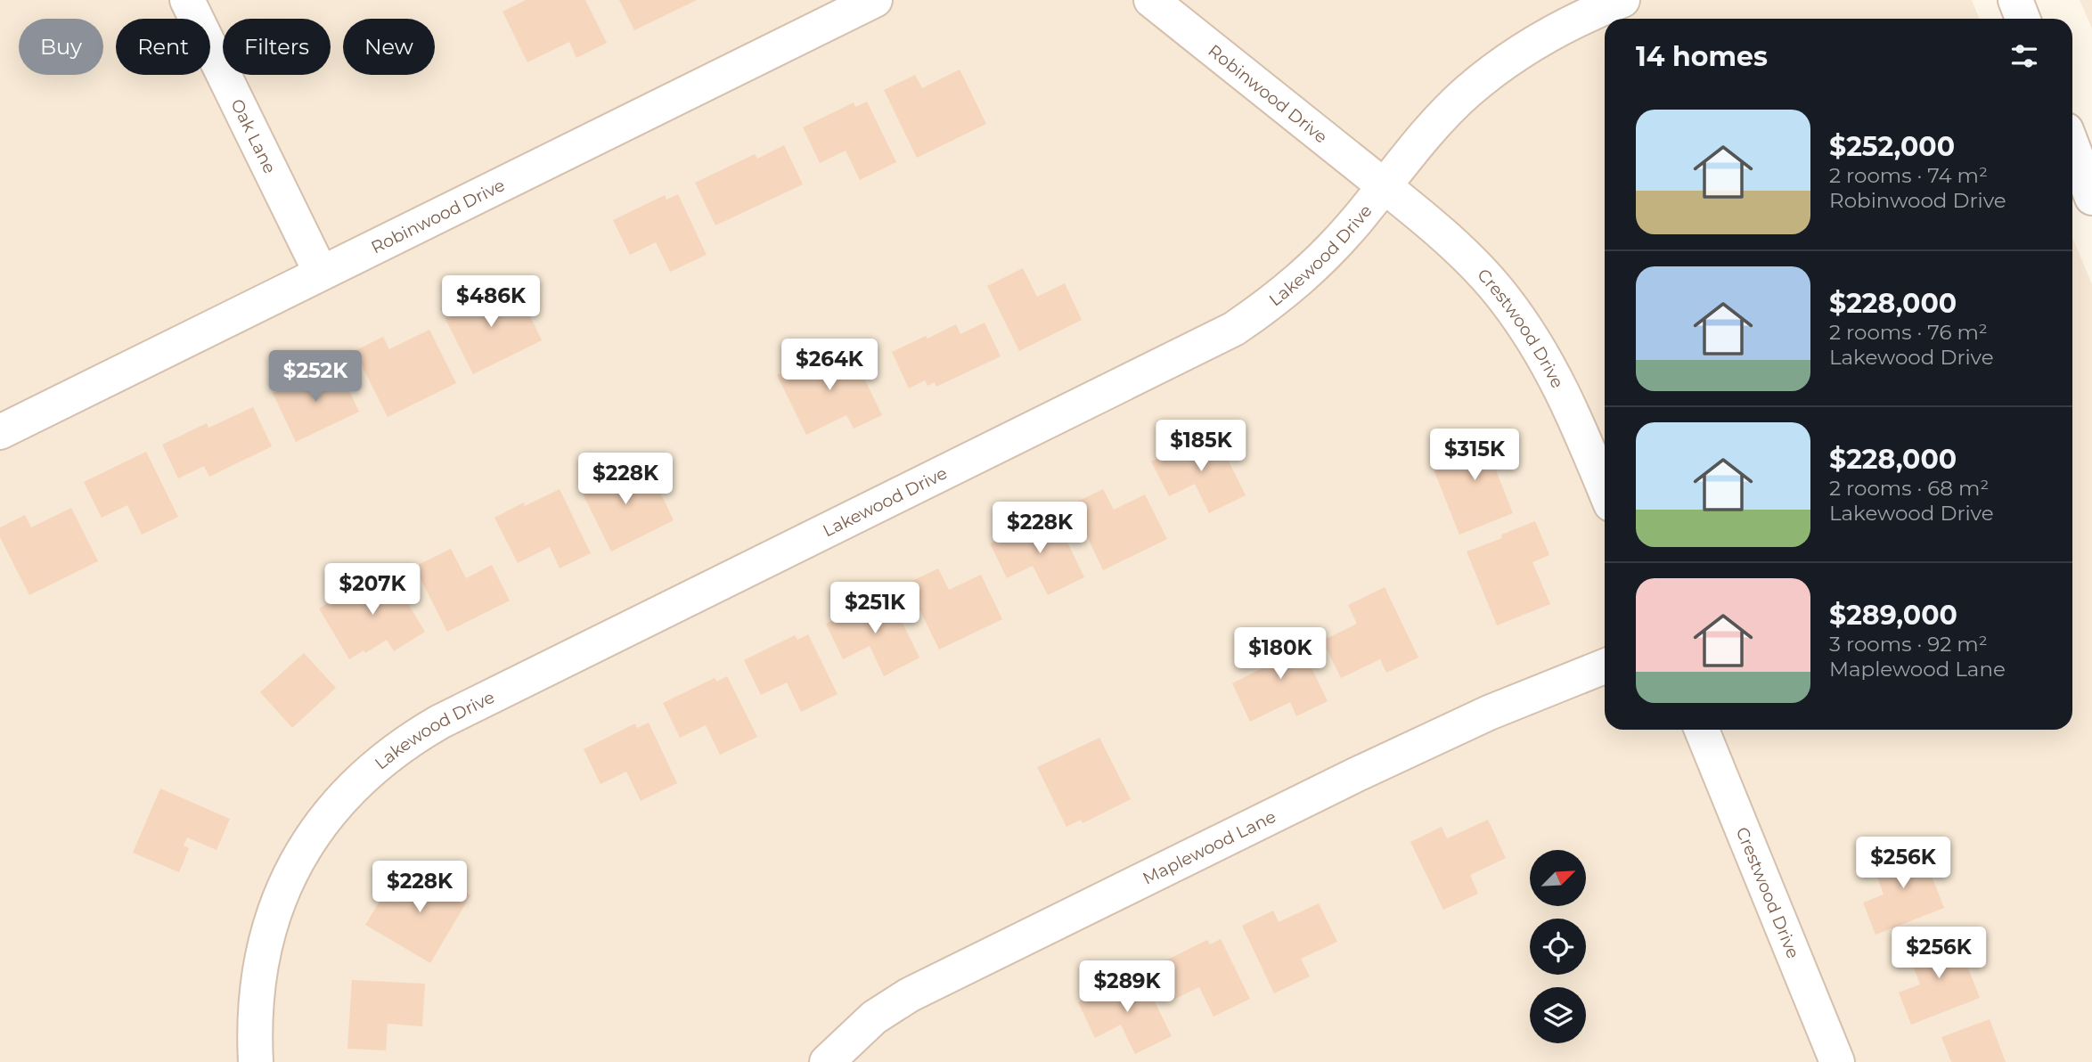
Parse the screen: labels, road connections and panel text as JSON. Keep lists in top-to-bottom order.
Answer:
{
  "streets": {
    "street": [
      "Robinwood Drive",
      "Oak Lane",
      "Lakewood Drive",
      "Crestwood Drive",
      "Maplewood Lane"
    ]
  },
  "crossings": [
    ["Robinwood Drive", "Oak Lane"],
    ["Robinwood Drive", "Lakewood Drive"],
    ["Robinwood Drive", "Crestwood Drive"],
    ["Lakewood Drive", "Crestwood Drive"]
  ],
  "north": "top right",
  "page": {
    "chip": [
      "Buy",
      "Rent",
      "Filters",
      "New"
    ],
    "heading": "14 homes",
    "list": [
      {
        "name": "$252,000",
        "note": "2 rooms · 74 m² · Robinwood Drive"
      },
      {
        "name": "$228,000",
        "note": "2 rooms · 76 m² · Lakewood Drive"
      },
      {
        "name": "$228,000",
        "note": "2 rooms · 68 m² · Lakewood Drive"
      },
      {
        "name": "$289,000",
        "note": "3 rooms · 92 m² · Maplewood Lane"
      }
    ],
    "price": [
      "$486K",
      "$264K",
      "$252K",
      "$185K",
      "$315K",
      "$228K",
      "$228K",
      "$207K",
      "$251K",
      "$180K",
      "$256K",
      "$228K",
      "$256K",
      "$289K"
    ]
  }
}
